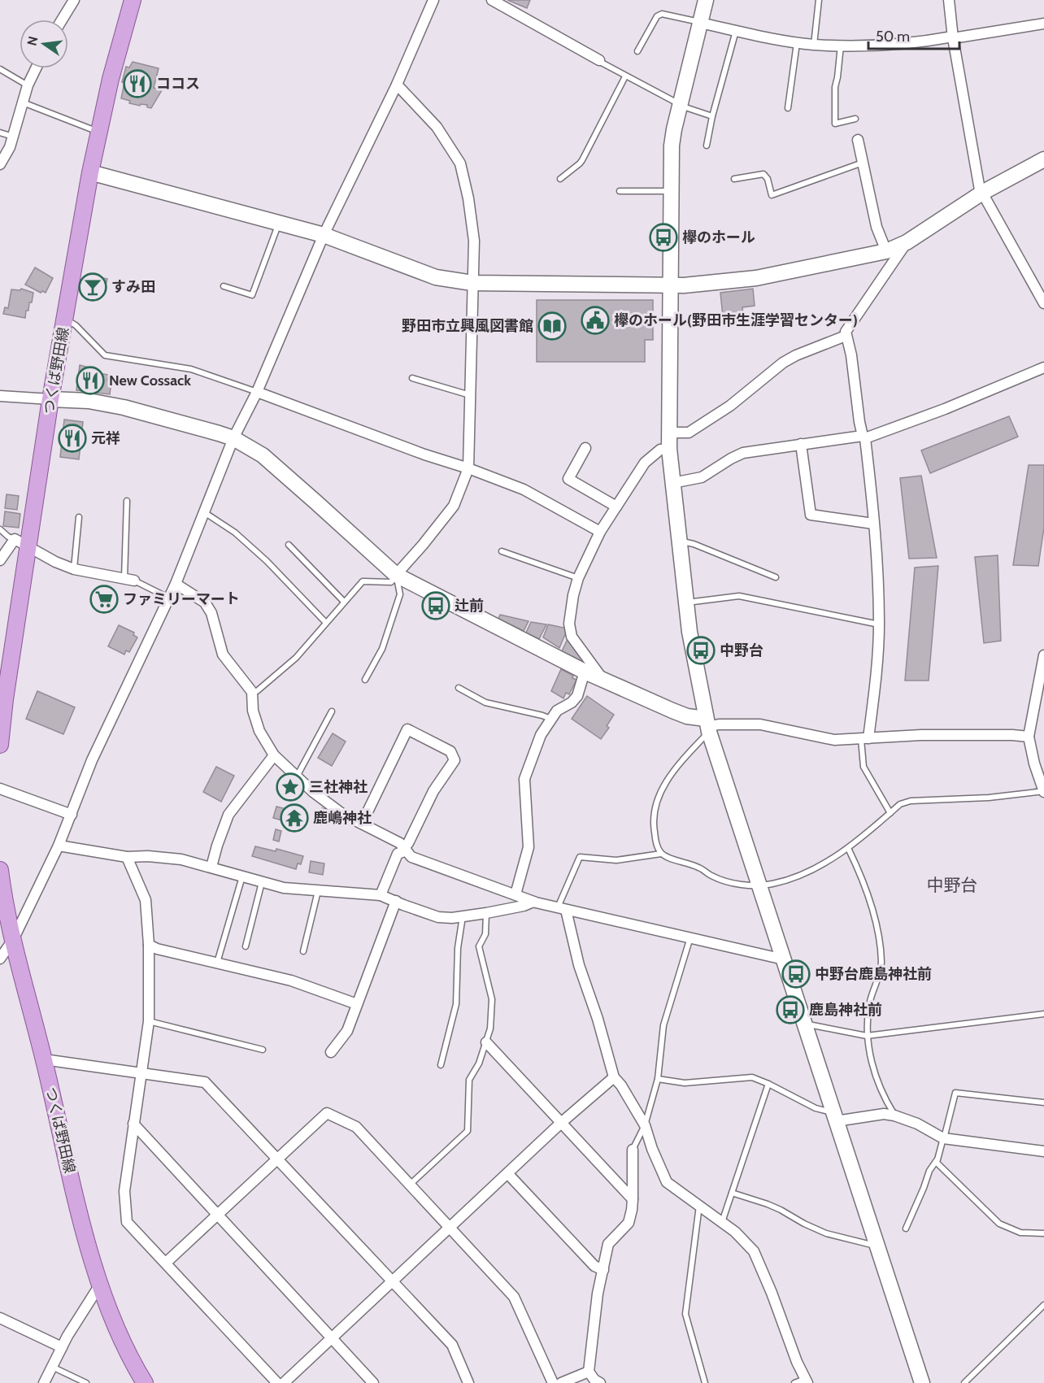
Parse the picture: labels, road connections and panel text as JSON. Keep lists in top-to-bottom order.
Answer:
{
  "streets": {
    "main road": ["つくば野田線"]
  },
  "districts": ["中野台"],
  "places": {
    "restaurant": ["ココス", "New Cossack", "元祥"],
    "bus stop": [
      "欅のホール",
      "辻前",
      "中野台",
      "中野台鹿島神社前",
      "鹿島神社前"
    ],
    "bar": ["すみ田"],
    "public building": ["欅のホール(野田市生涯学習センター)"],
    "library": ["野田市立興風図書館"],
    "supermarket": ["ファミリーマート"],
    "place": ["三社神社"],
    "temple": ["鹿嶋神社"]
  },
  "scale_bar": "50 m",
  "north": "left"
}
